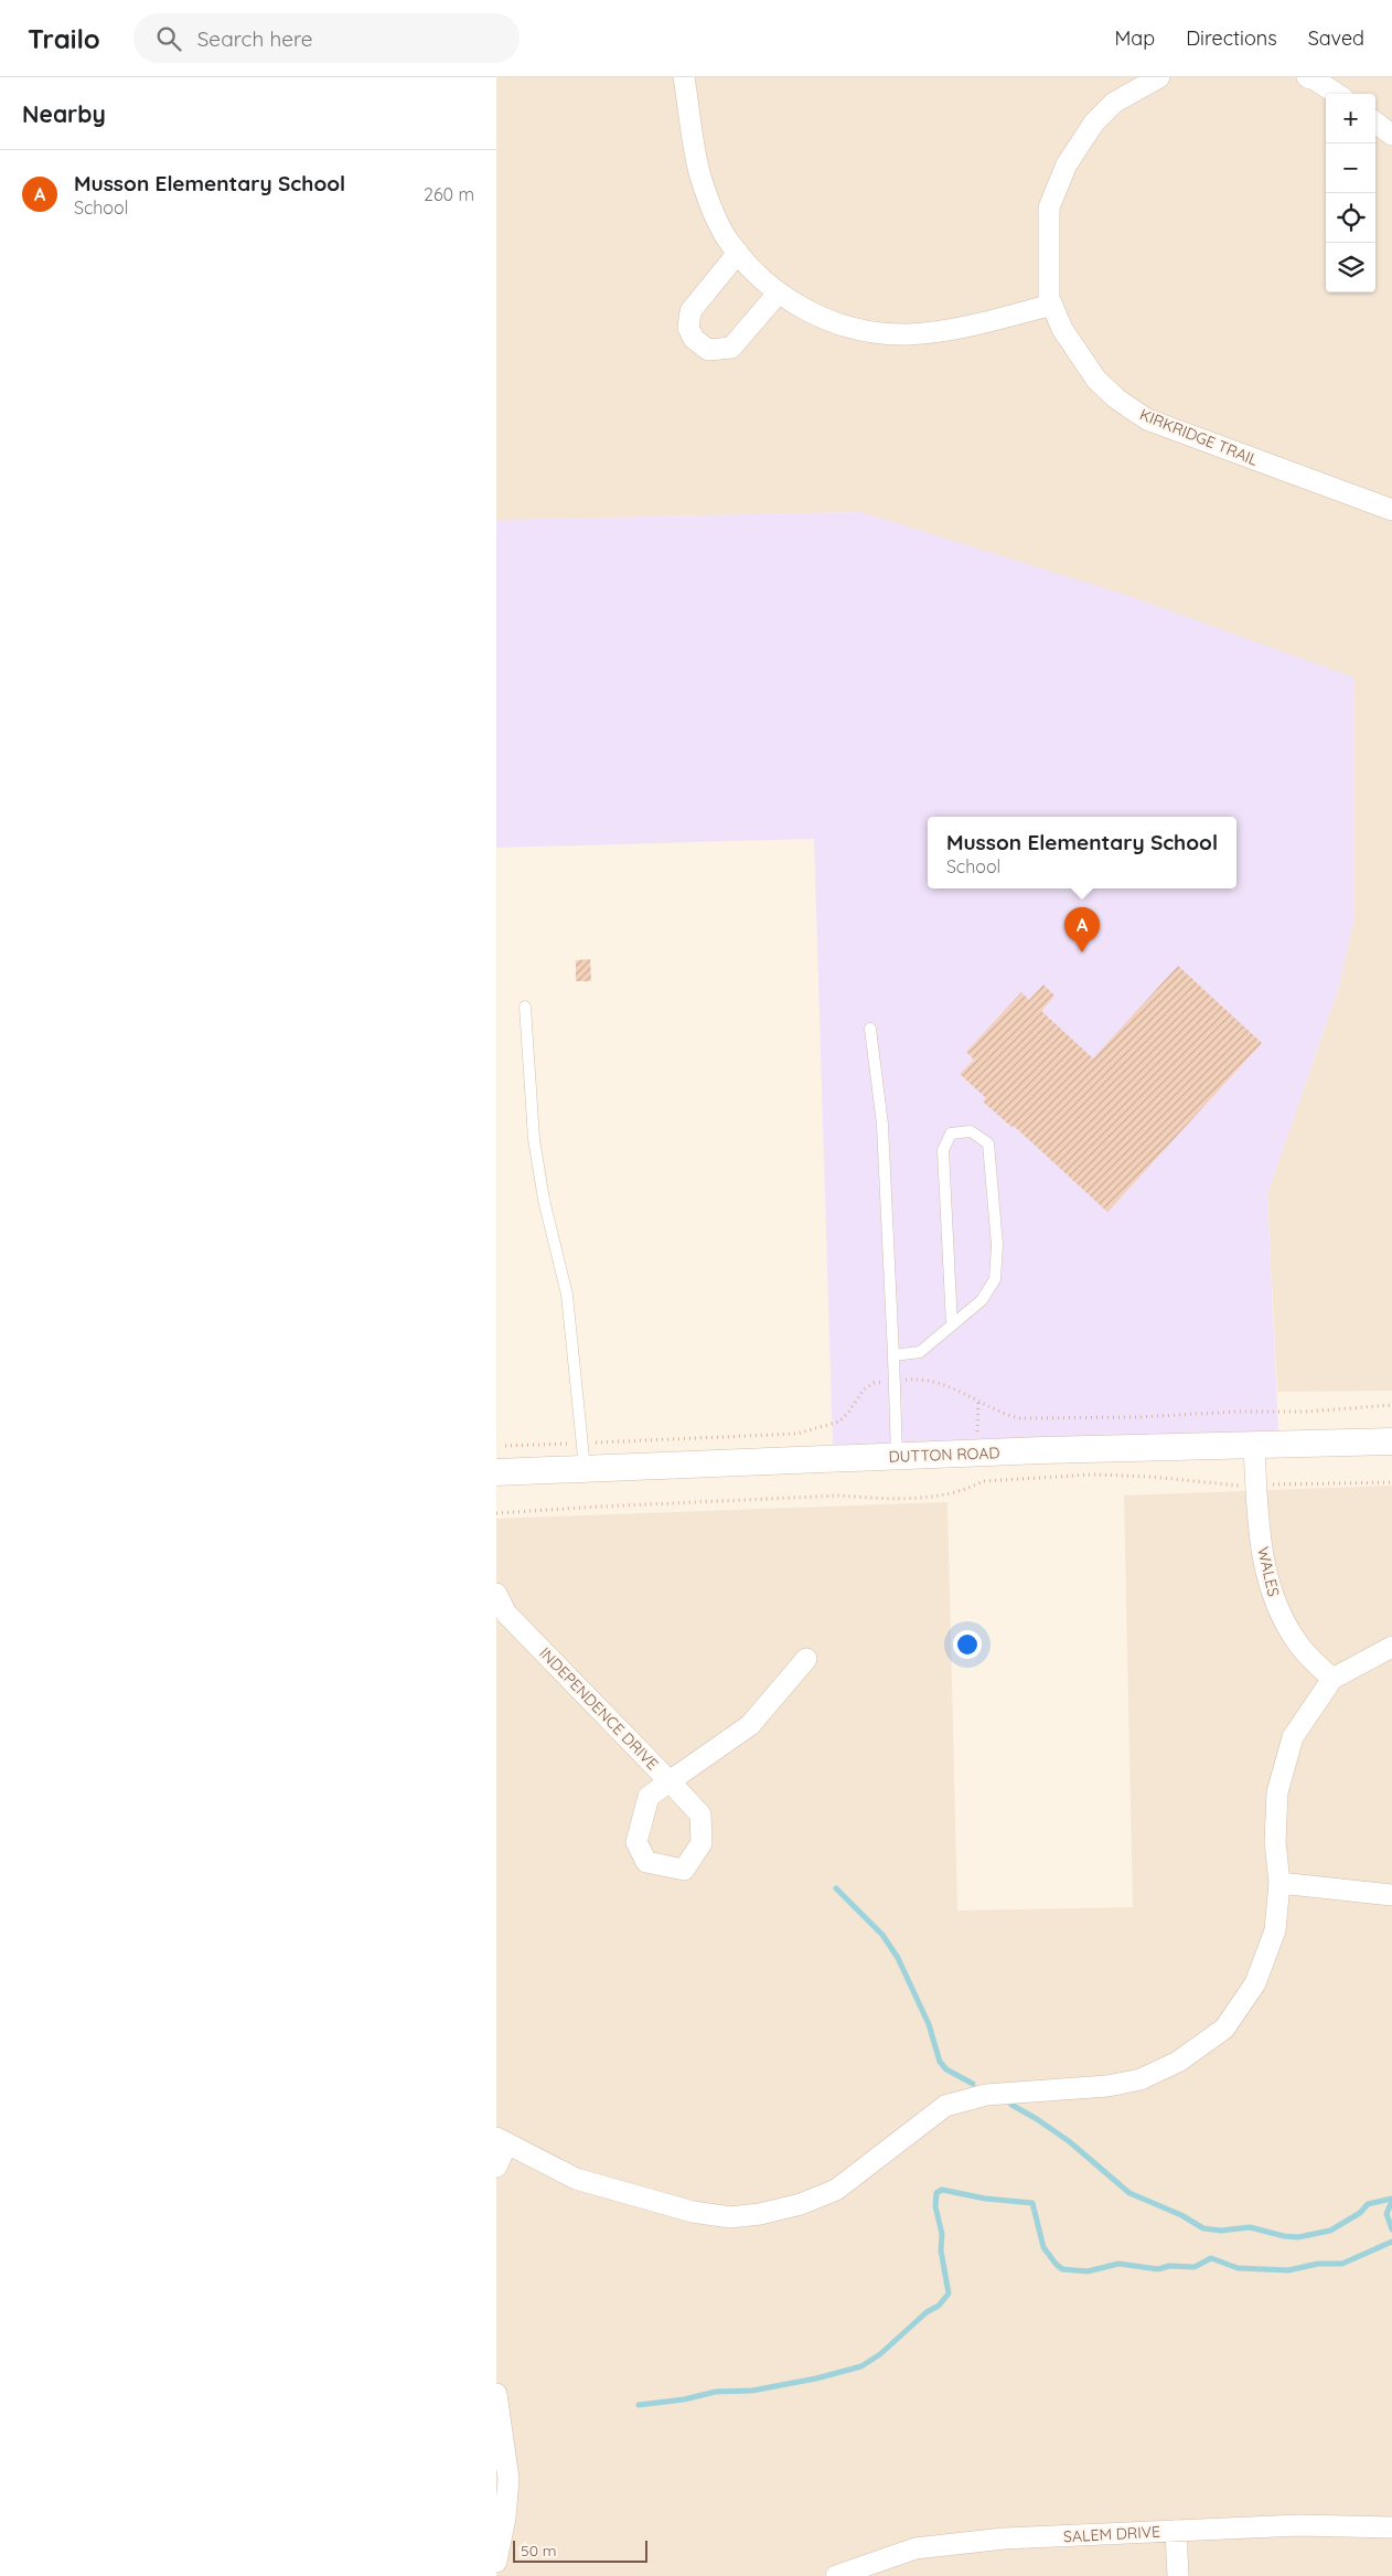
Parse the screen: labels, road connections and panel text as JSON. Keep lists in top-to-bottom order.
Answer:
{
  "streets": {
    "street": [
      "KIRKRIDGE TRAIL",
      "DUTTON ROAD",
      "WALES",
      "INDEPENDENCE DRIVE",
      "SALEM DRIVE"
    ]
  },
  "crossings": [
    ["DUTTON ROAD", "WALES"]
  ],
  "scale_bar": "50 m",
  "page": {
    "header": "Trailo",
    "search": "Search here",
    "nav": ["Map", "Directions", "Saved"],
    "heading": "Nearby",
    "map_buttons": ["+", "−"],
    "list": [
      {
        "mark": "A",
        "name": "Musson Elementary School",
        "note": "School",
        "value": "260 m"
      }
    ],
    "popup": ["Musson Elementary School", "School"],
    "pins": "A",
    "scale": "50 m"
  }
}
